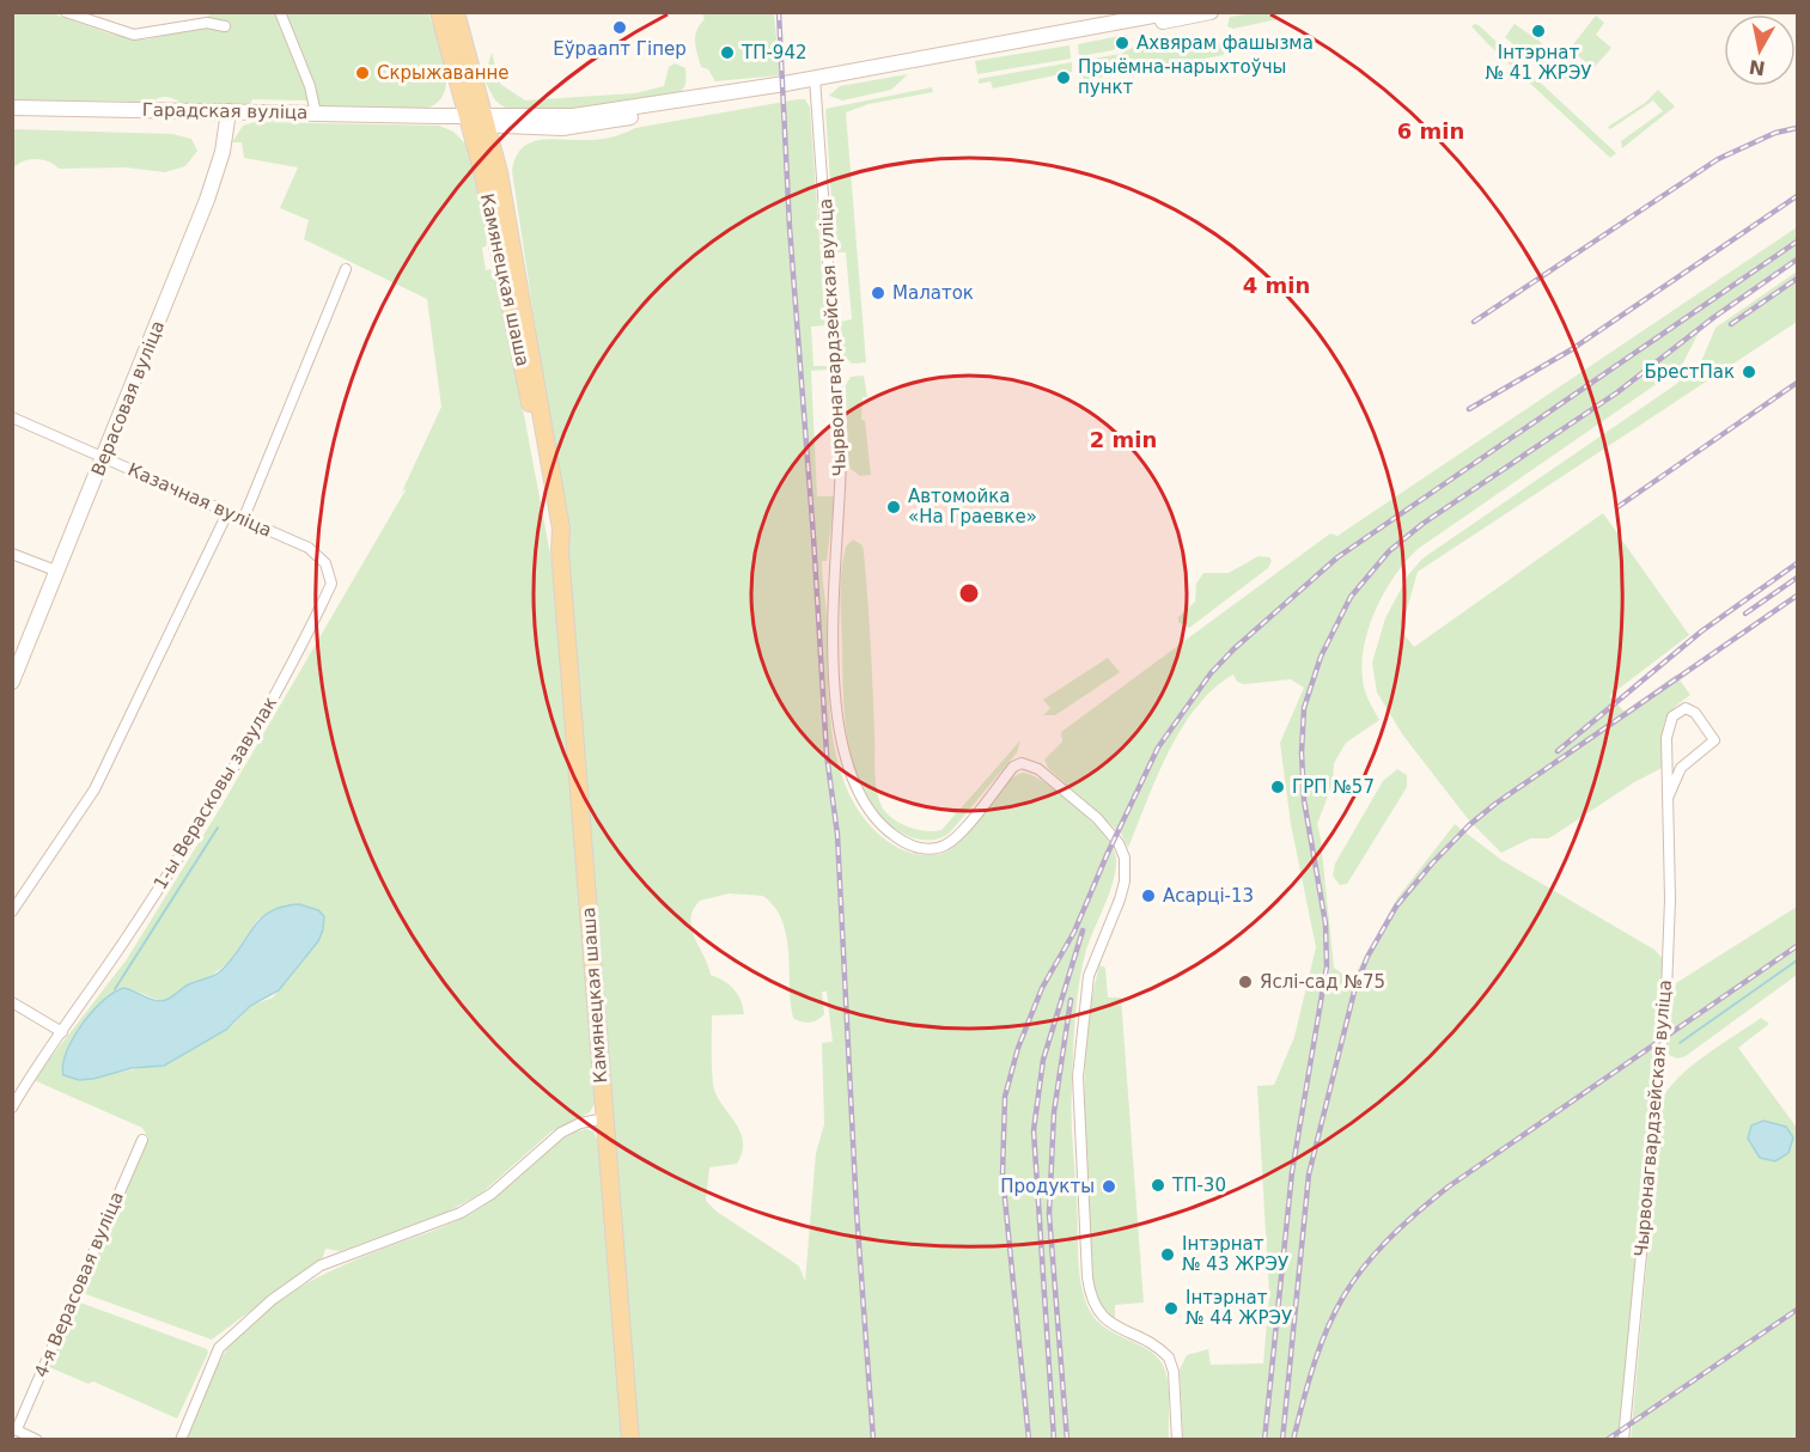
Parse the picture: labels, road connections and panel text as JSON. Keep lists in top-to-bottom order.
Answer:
{
  "streets": {
    "main road": ["Гарадская вуліца", "Камянецкая шаша", "Верасовая вуліца"],
    "street": [
      "Чырвонагвардзейская вуліца",
      "Казачная вуліца",
      "1-ы Верасковы завулак",
      "4-я Верасовая вуліца"
    ]
  },
  "crossings": [
    ["Гарадская вуліца", "Камянецкая шаша"],
    ["Гарадская вуліца", "Верасовая вуліца"],
    ["Верасовая вуліца", "Казачная вуліца"],
    ["Казачная вуліца", "1-ы Верасковы завулак"]
  ],
  "places": [
    "Еўраапт Гіпер",
    "Інтэрнат № 41 ЖРЭУ",
    "Ахвярам фашызма",
    "ТП-942",
    "Скрыжаванне",
    "Прыёмна-нарыхтоўчы пункт",
    "Малаток",
    "БрестПак",
    "Автомойка «На Граевке»",
    "ГРП №57",
    "Асарці-13",
    "Яслі-сад №75",
    "ТП-30",
    "Продукты",
    "Інтэрнат № 43 ЖРЭУ",
    "Інтэрнат № 44 ЖРЭУ"
  ],
  "north": "bottom",
  "rings": ["6 min", "4 min", "2 min"]
}
